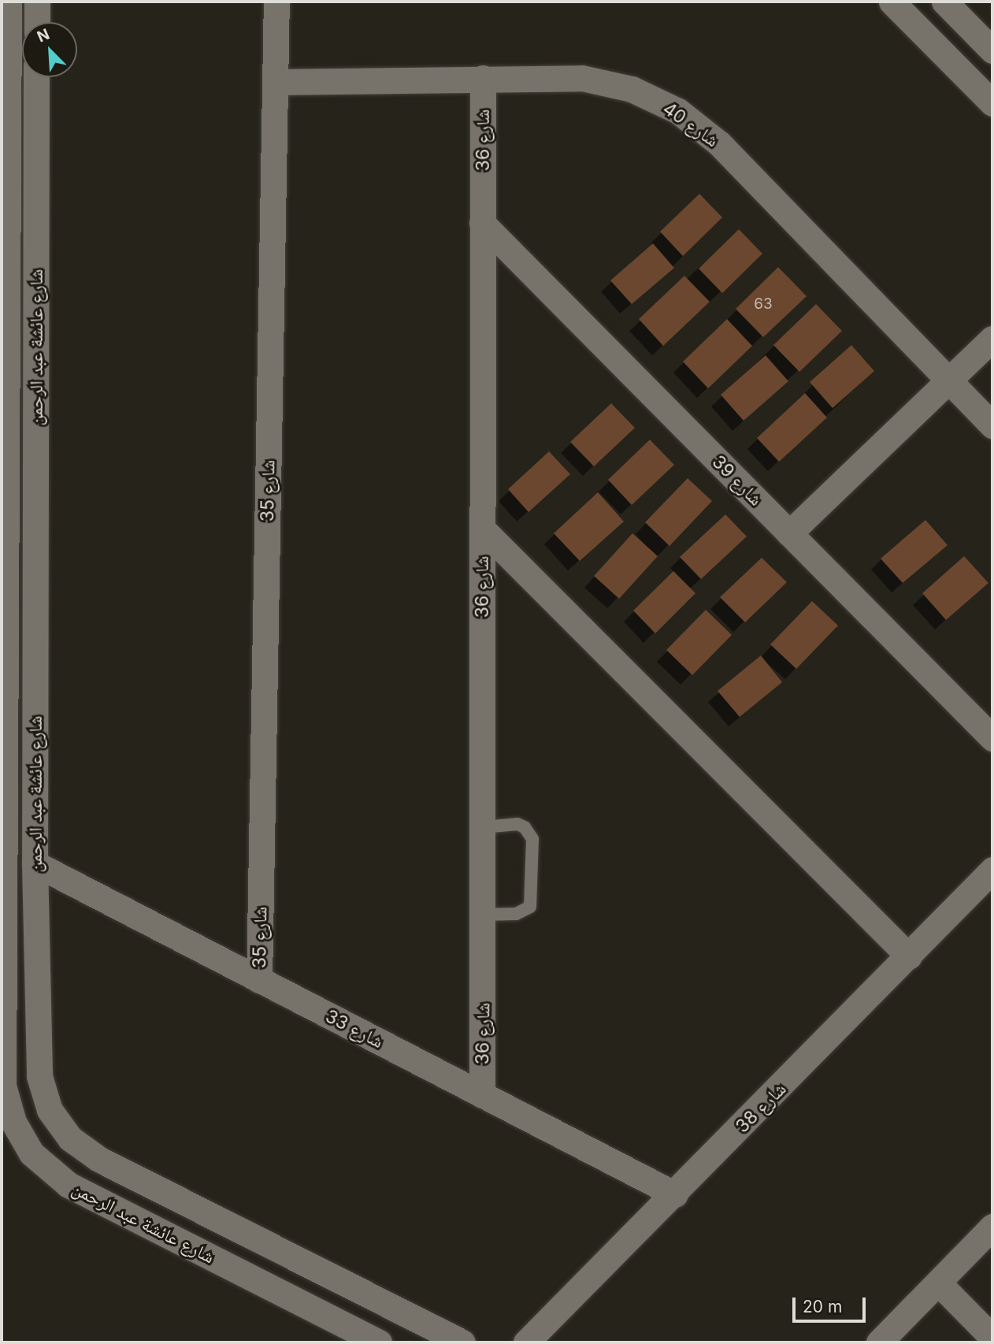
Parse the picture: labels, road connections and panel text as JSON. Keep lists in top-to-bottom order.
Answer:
{
  "streets": {
    "street": [
      "شارع 40",
      "شارع 36",
      "شارع عائشة عبد الرحمن",
      "شارع 39",
      "شارع 35",
      "شارع 33",
      "شارع 38"
    ]
  },
  "crossings": [
    ["شارع 40", "شارع 36"],
    ["شارع 40", "شارع 35"],
    ["شارع 36", "شارع 39"],
    ["شارع 36", "شارع 33"],
    ["شارع عائشة عبد الرحمن", "شارع 33"],
    ["شارع 35", "شارع 33"],
    ["شارع 33", "شارع 38"]
  ],
  "house_numbers": ["63"],
  "scale_bar": "20 m",
  "north": "top left"
}
